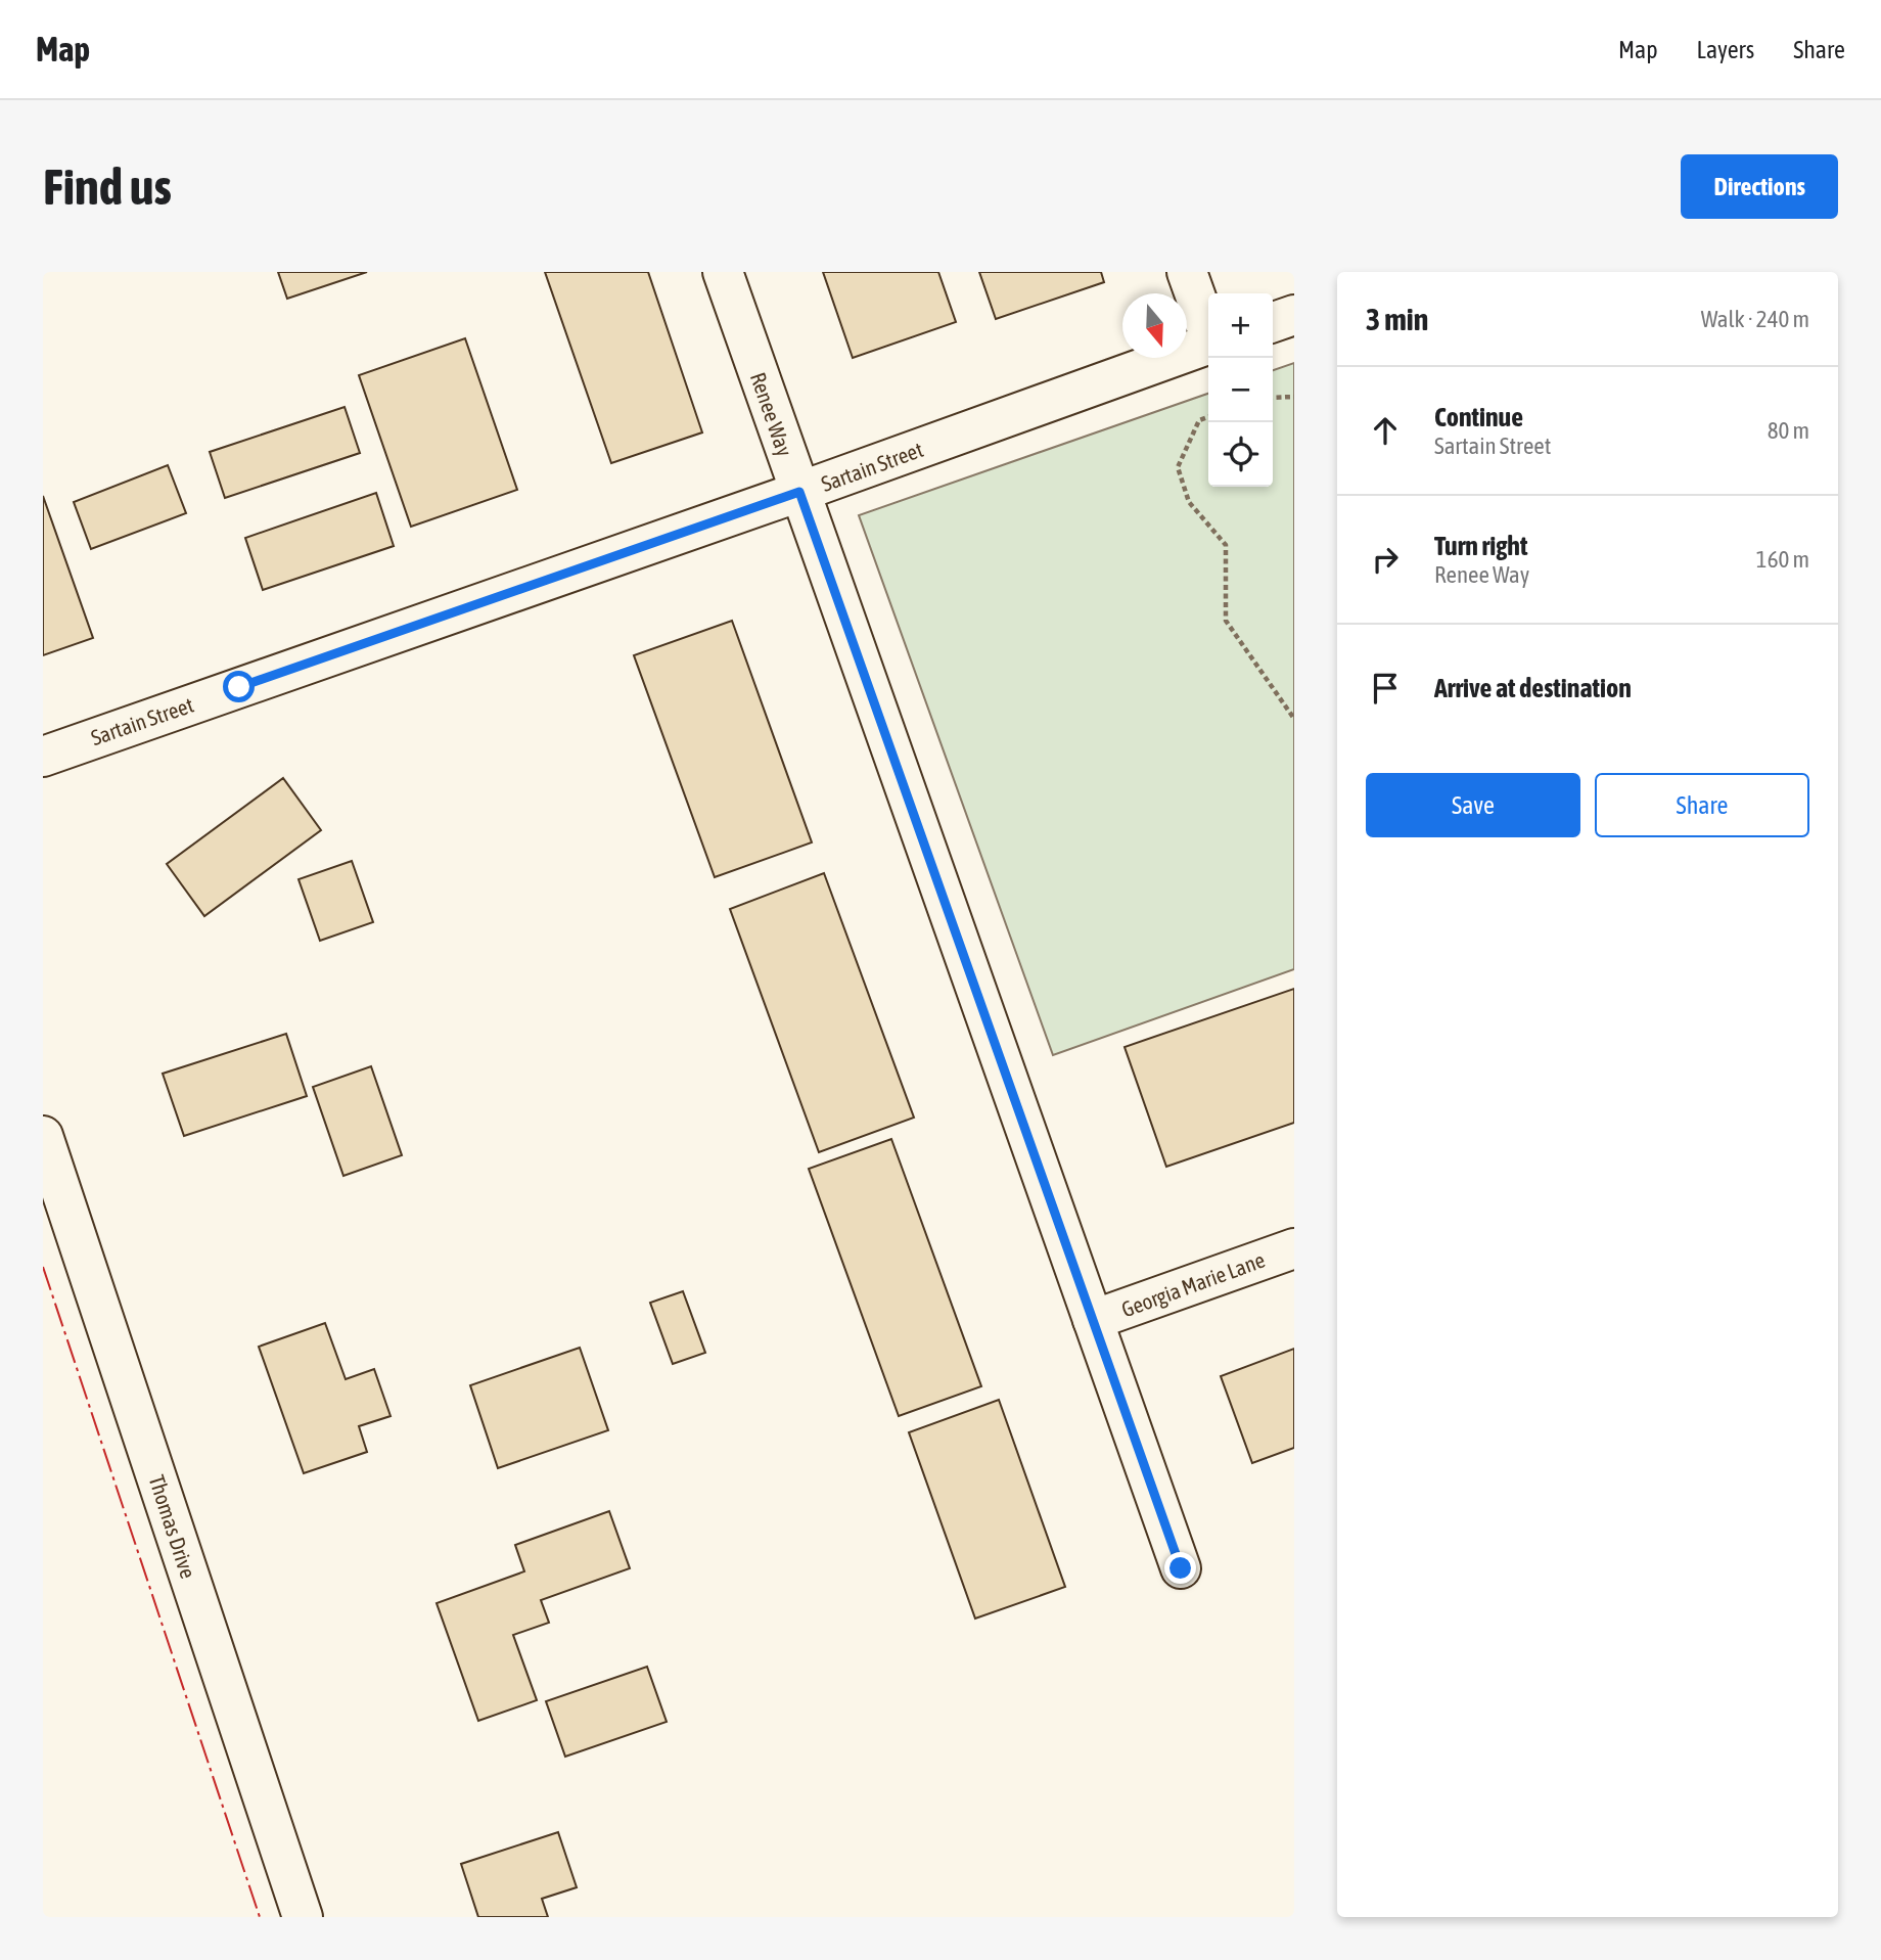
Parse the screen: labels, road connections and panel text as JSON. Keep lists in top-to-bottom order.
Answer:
{
  "streets": {
    "street": [
      "Renee Way",
      "Sartain Street",
      "Georgia Marie Lane",
      "Thomas Drive"
    ]
  },
  "crossings": [
    ["Renee Way", "Sartain Street"],
    ["Renee Way", "Georgia Marie Lane"]
  ],
  "north": "bottom",
  "page": {
    "header": "Map",
    "nav": ["Map", "Layers", "Share"],
    "buttons": [
      "Directions",
      ["Save", "Share"]
    ],
    "title": "Find us",
    "heading": ["3 min", "Walk · 240 m"],
    "map_buttons": ["+", "−"],
    "list": [
      ["Continue", "Sartain Street", "80 m"],
      ["Turn right", "Renee Way", "160 m"],
      "Arrive at destination"
    ]
  }
}
